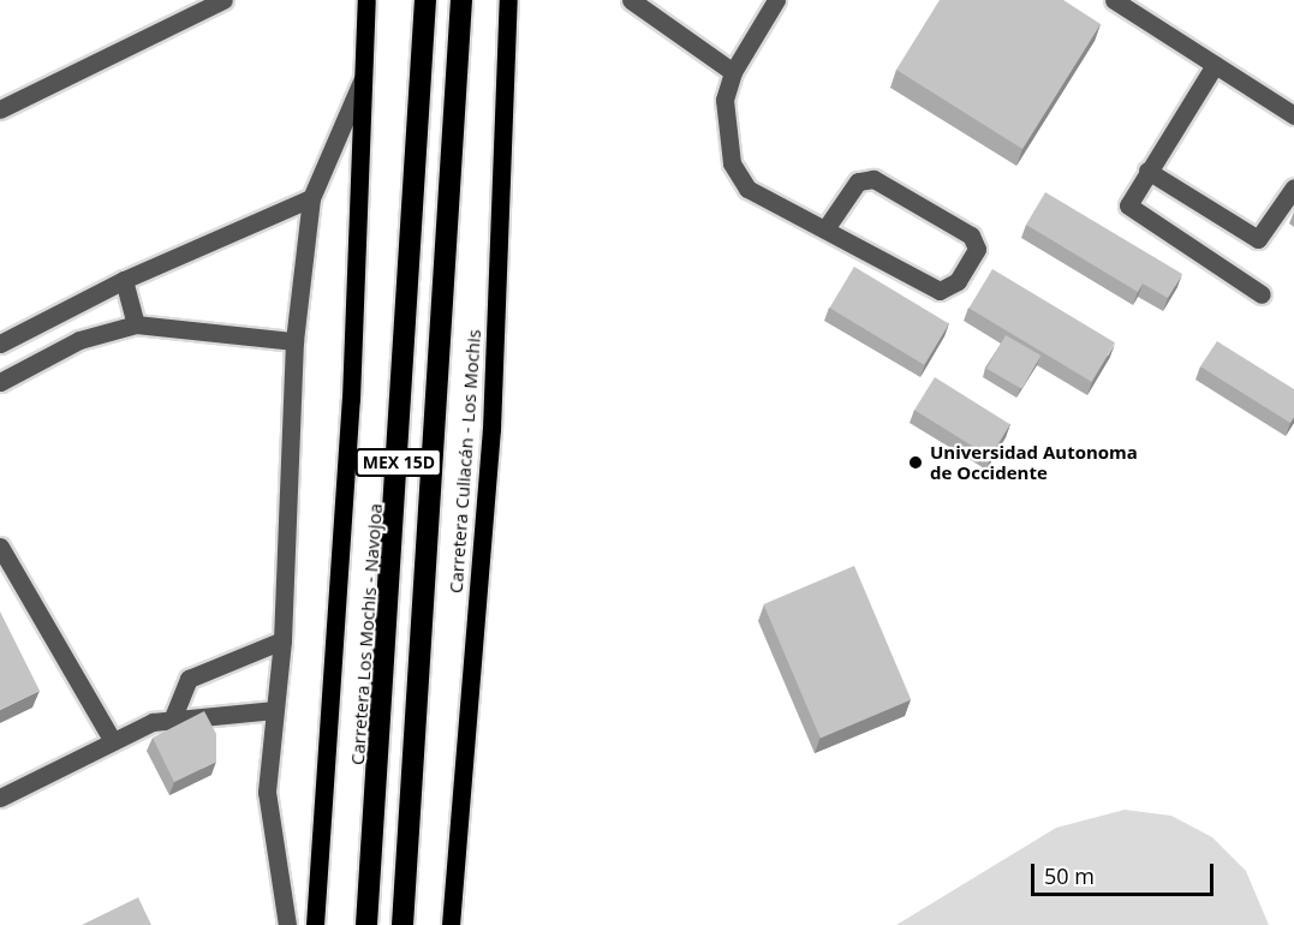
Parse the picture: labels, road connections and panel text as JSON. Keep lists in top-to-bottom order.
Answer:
{
  "streets": {
    "highway": ["MEX 15D", "Carretera Los Mochis - Navojoa"],
    "main road": ["Carretera Culiacán - Los Mochis"]
  },
  "places": ["Universidad Autonoma de Occidente"],
  "scale_bar": "50 m"
}
